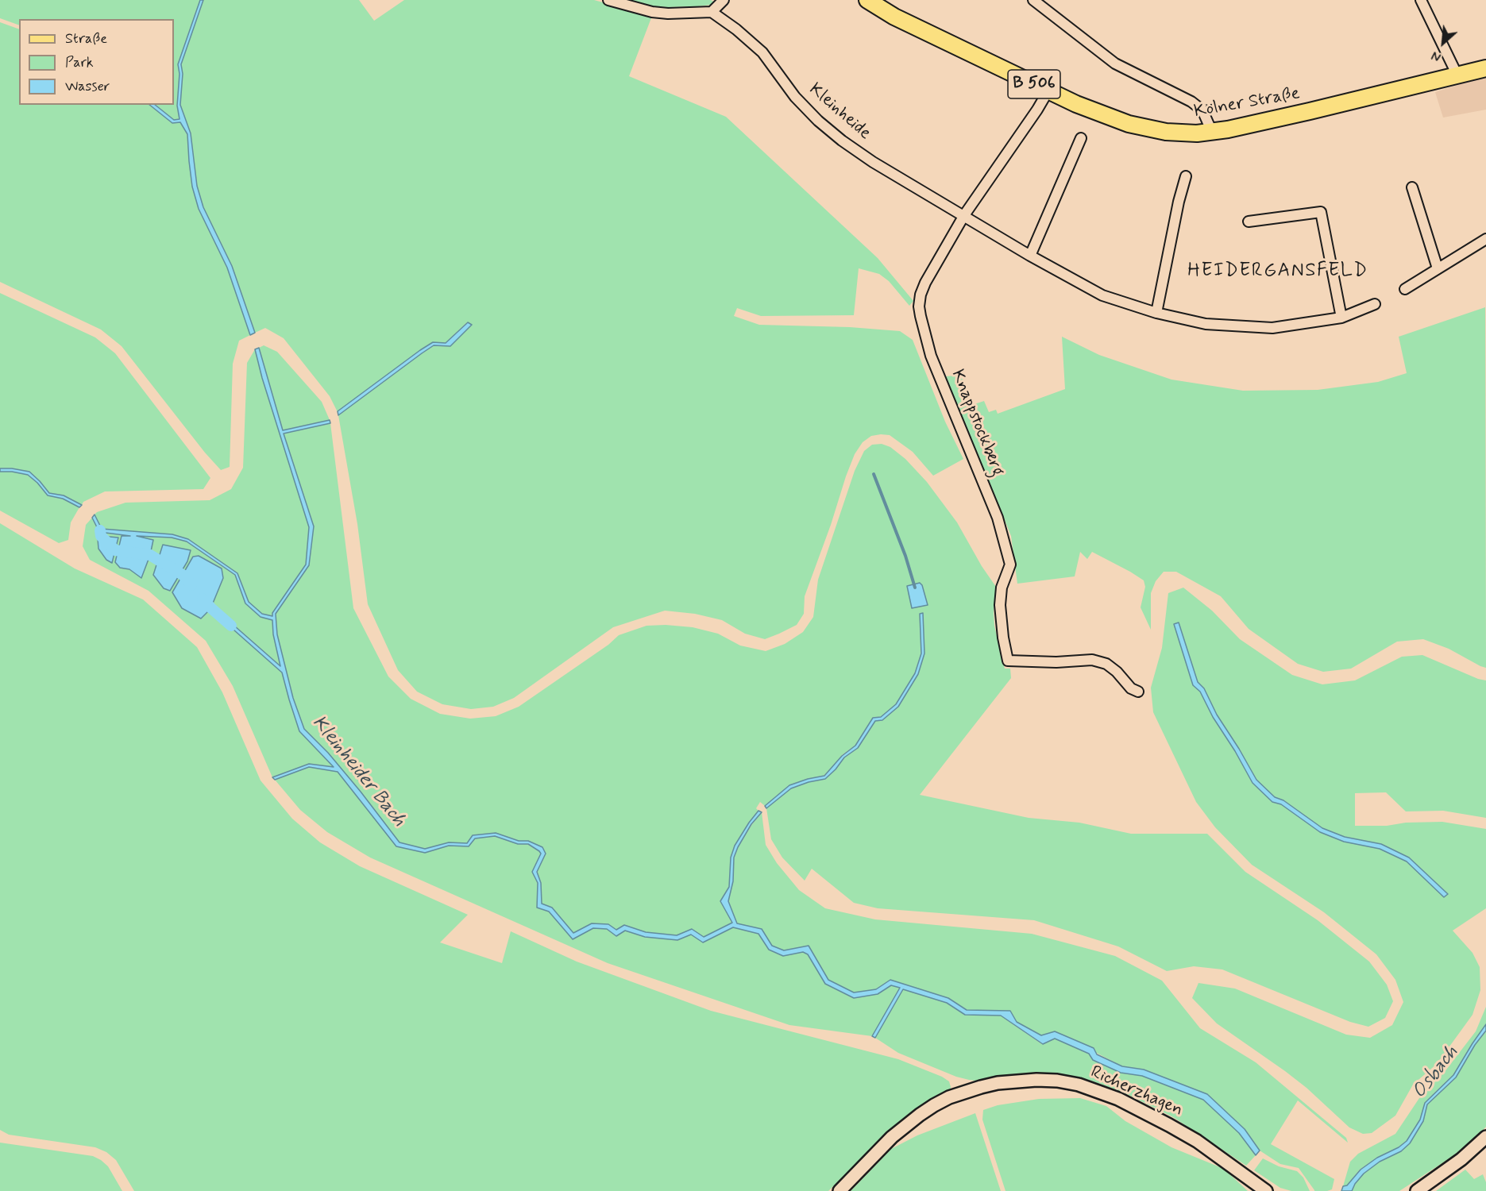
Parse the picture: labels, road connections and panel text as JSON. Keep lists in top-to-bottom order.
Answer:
{
  "streets": {
    "main road": ["B 506", "Kölner Straße"],
    "street": ["Kleinheide", "Knappstockberg", "Richerzhagen"]
  },
  "crossings": [
    ["Kölner Straße", "Knappstockberg"],
    ["Kleinheide", "Knappstockberg"]
  ],
  "districts": ["HEIDERGANSFELD"],
  "water": ["Kleinheider Bach", "Osbach"],
  "legend": ["Straße", "Park", "Wasser"],
  "north": "bottom left"
}
